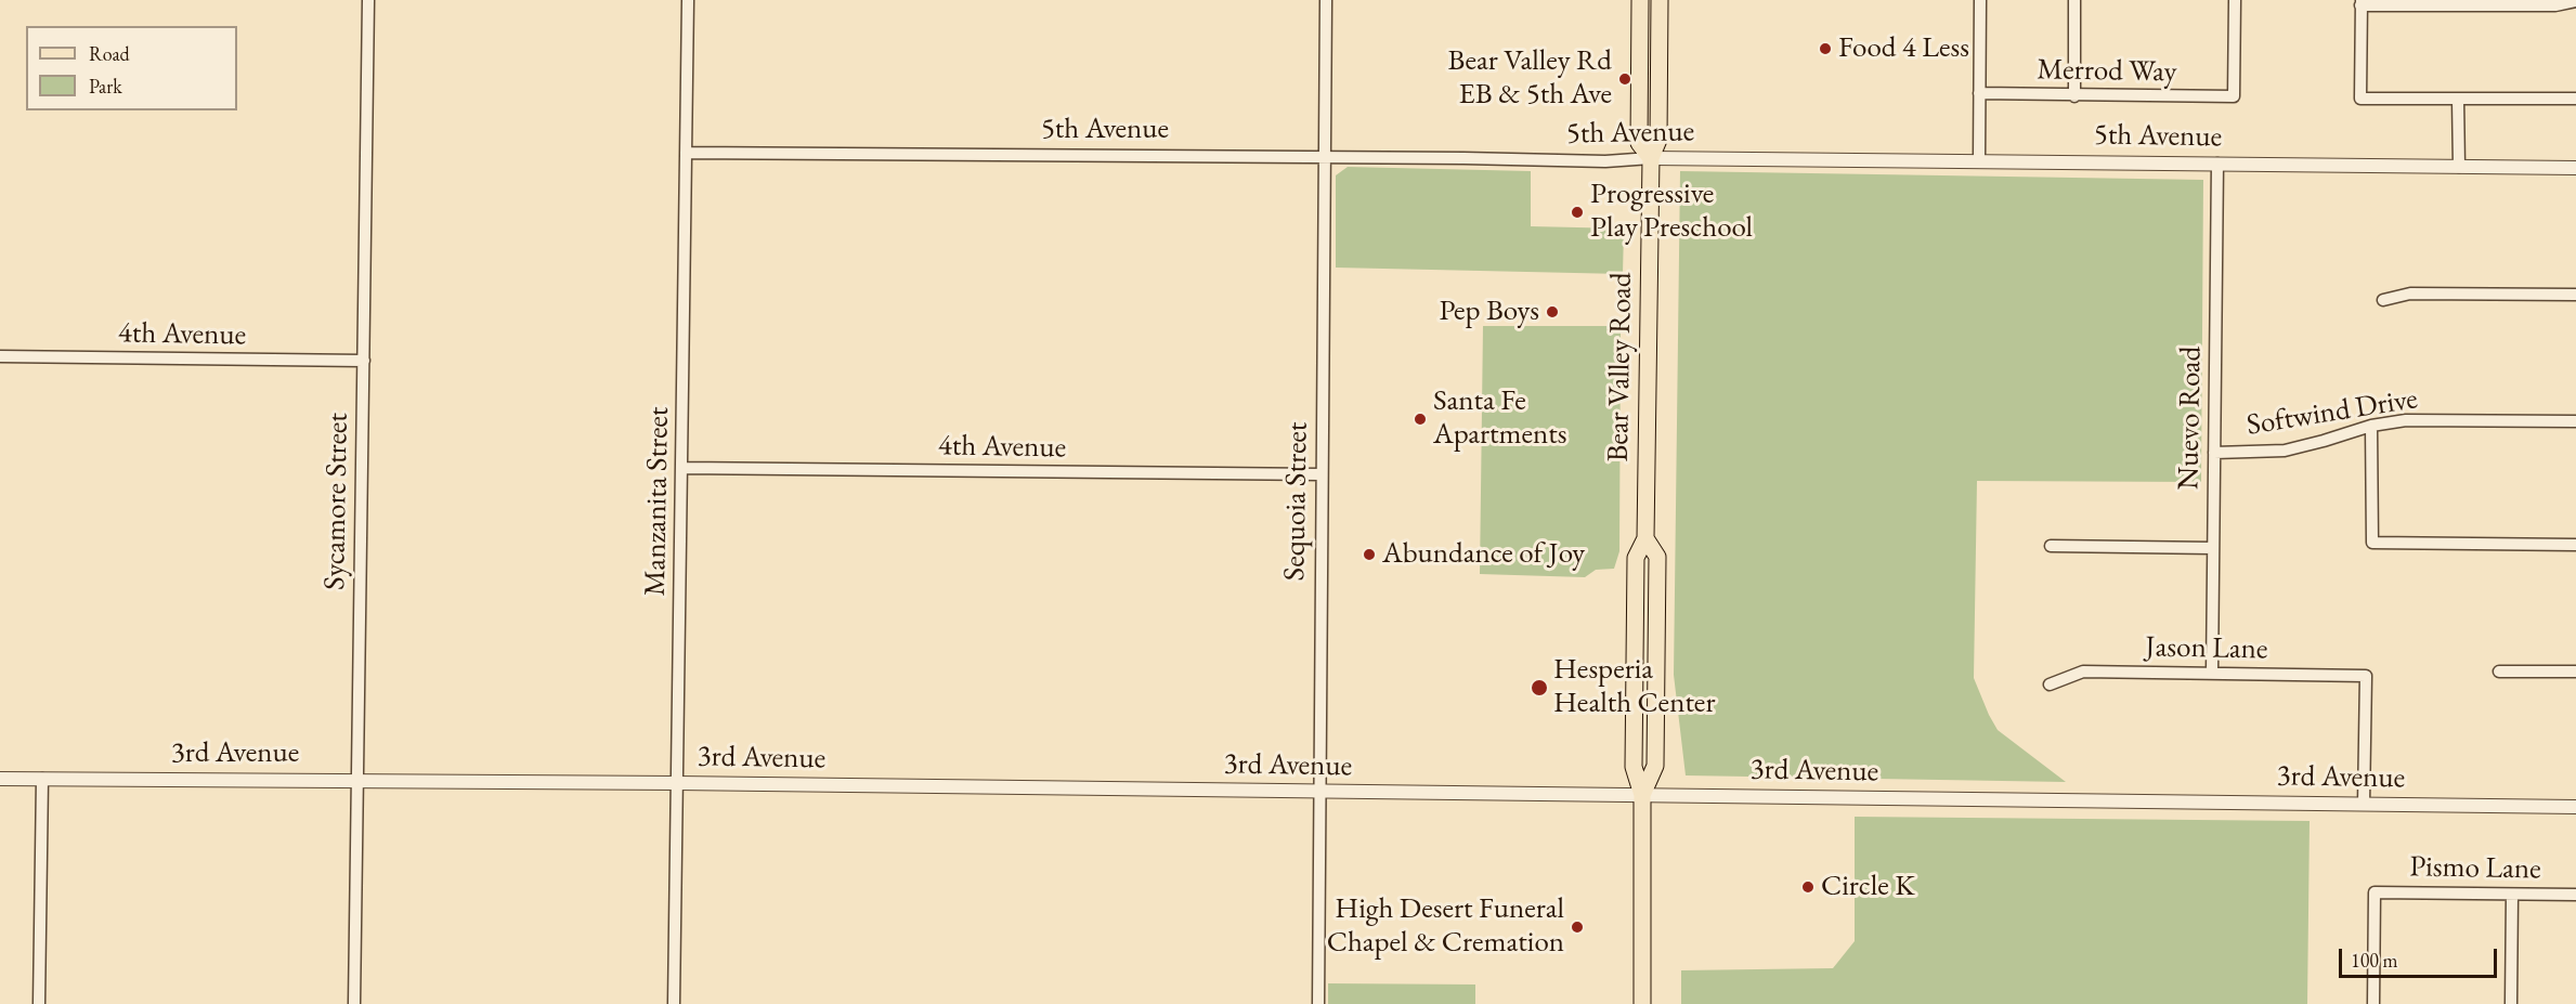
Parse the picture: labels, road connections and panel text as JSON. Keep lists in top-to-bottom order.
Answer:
{
  "streets": {
    "main road": ["Bear Valley Road"],
    "street": [
      "Merrod Way",
      "5th Avenue",
      "4th Avenue",
      "Softwind Drive",
      "Nuevo Road",
      "Sycamore Street",
      "Manzanita Street",
      "Sequoia Street",
      "Jason Lane",
      "3rd Avenue",
      "Pismo Lane"
    ]
  },
  "crossings": [
    ["5th Avenue", "Bear Valley Road"],
    ["5th Avenue", "Nuevo Road"],
    ["5th Avenue", "Manzanita Street"],
    ["5th Avenue", "Sequoia Street"],
    ["4th Avenue", "Sycamore Street"],
    ["4th Avenue", "Manzanita Street"],
    ["4th Avenue", "Sequoia Street"],
    ["Bear Valley Road", "3rd Avenue"],
    ["Softwind Drive", "Nuevo Road"],
    ["Nuevo Road", "Jason Lane"],
    ["Sycamore Street", "3rd Avenue"],
    ["Manzanita Street", "3rd Avenue"],
    ["Sequoia Street", "3rd Avenue"],
    ["Jason Lane", "3rd Avenue"]
  ],
  "places": [
    "Food 4 Less",
    "Bear Valley Rd EB & 5th Ave",
    "Progressive Play Preschool",
    "Pep Boys",
    "Santa Fe Apartments",
    "Abundance of Joy",
    "Hesperia Health Center",
    "Circle K",
    "High Desert Funeral Chapel & Cremation"
  ],
  "legend": ["Road", "Park"],
  "scale_bar": "100 m"
}
